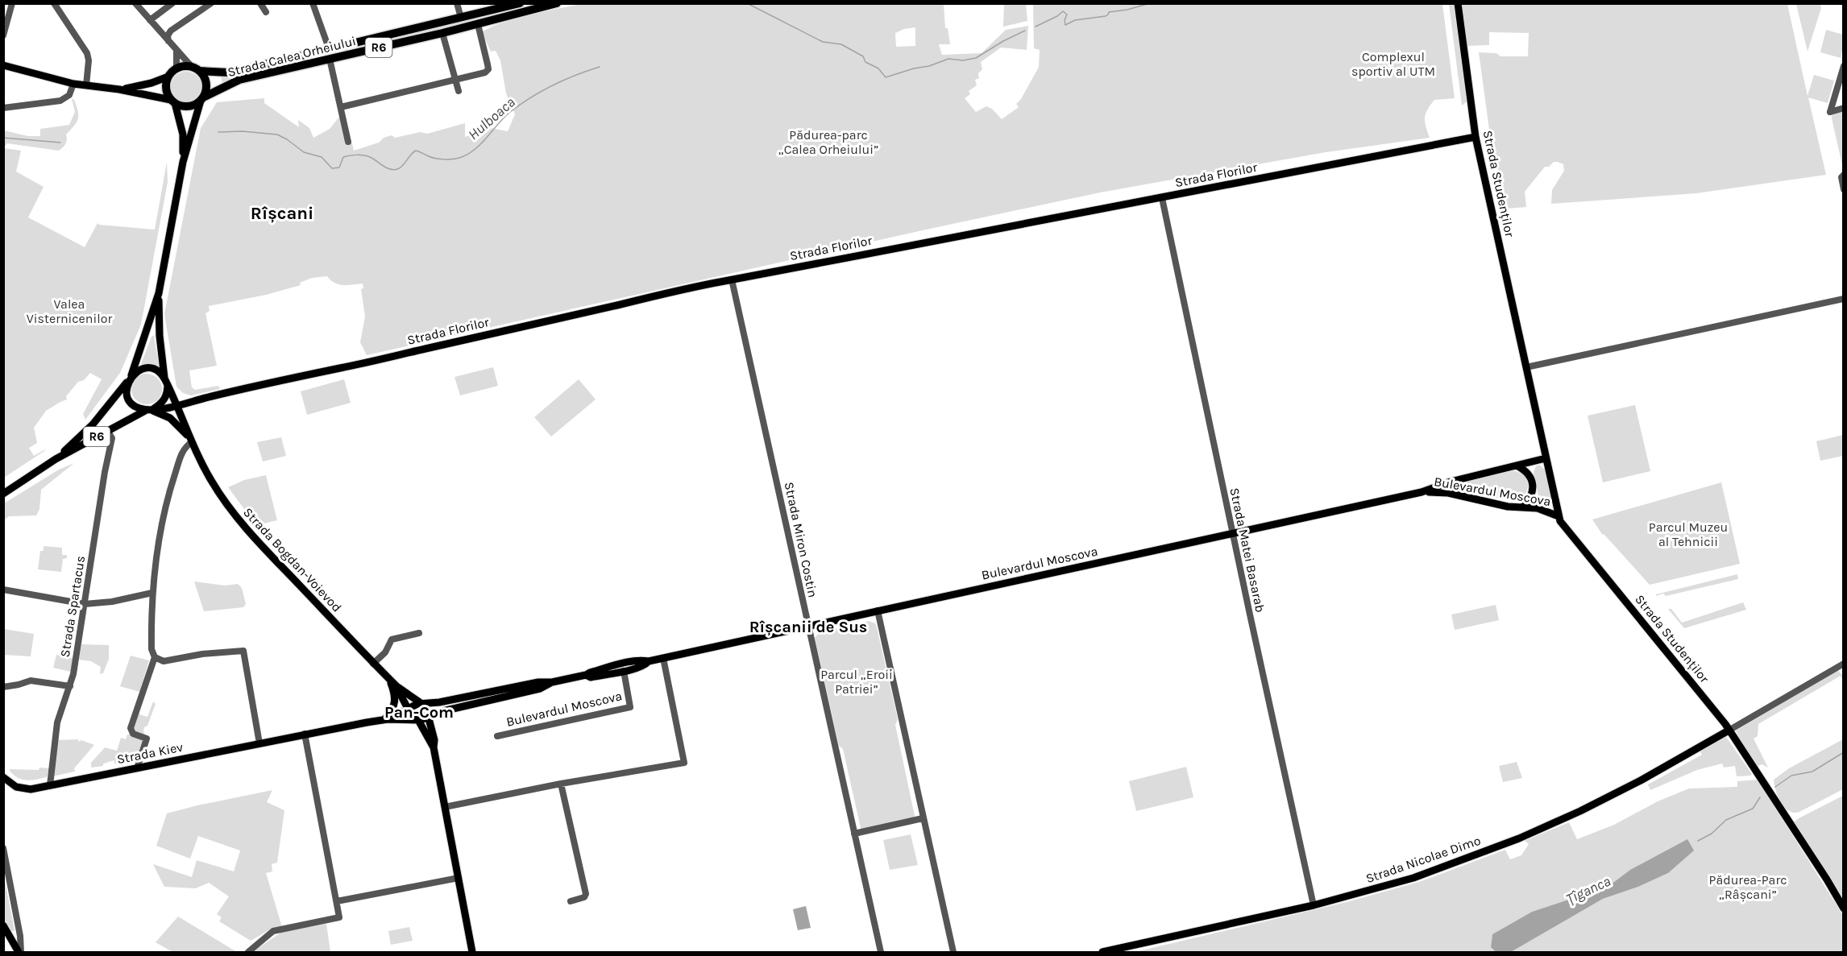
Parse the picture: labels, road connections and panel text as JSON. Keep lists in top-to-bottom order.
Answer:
{
  "streets": {
    "highway": ["R6", "Strada Calea Orheiului"],
    "main road": [
      "Strada Florilor",
      "Strada Studenților",
      "Bulevardul Moscova",
      "Strada Bogdan-Voievod",
      "Strada Kiev",
      "Strada Nicolae Dimo"
    ],
    "street": ["Strada Miron Costin", "Strada Matei Basarab", "Strada Spartacus"]
  },
  "crossings": [
    ["R6", "Strada Calea Orheiului"],
    ["R6", "Strada Florilor"],
    ["R6", "Strada Bogdan-Voievod"],
    ["R6", "Strada Spartacus"],
    ["Strada Florilor", "Strada Studenților"],
    ["Strada Florilor", "Strada Miron Costin"],
    ["Strada Florilor", "Strada Matei Basarab"],
    ["Strada Florilor", "Strada Bogdan-Voievod"],
    ["Strada Studenților", "Bulevardul Moscova"],
    ["Strada Studenților", "Strada Nicolae Dimo"],
    ["Bulevardul Moscova", "Strada Miron Costin"],
    ["Bulevardul Moscova", "Strada Matei Basarab"],
    ["Bulevardul Moscova", "Strada Bogdan-Voievod"],
    ["Bulevardul Moscova", "Strada Kiev"],
    ["Strada Matei Basarab", "Strada Nicolae Dimo"],
    ["Strada Bogdan-Voievod", "Strada Kiev"],
    ["Strada Spartacus", "Strada Kiev"]
  ],
  "districts": ["Rîșcani", "Rîșcanii de Sus", "Pan-Com"],
  "water": ["Hulboaca", "Țîganca"],
  "parks": [
    "Complexul sportiv al UTM",
    "Pădurea-parc „Calea Orheiului”",
    "Valea Visternicenilor",
    "Parcul Muzeu al Tehnicii",
    "Parcul „Eroii Patriei”",
    "Pădurea-Parc „Râșcani”"
  ]
}
